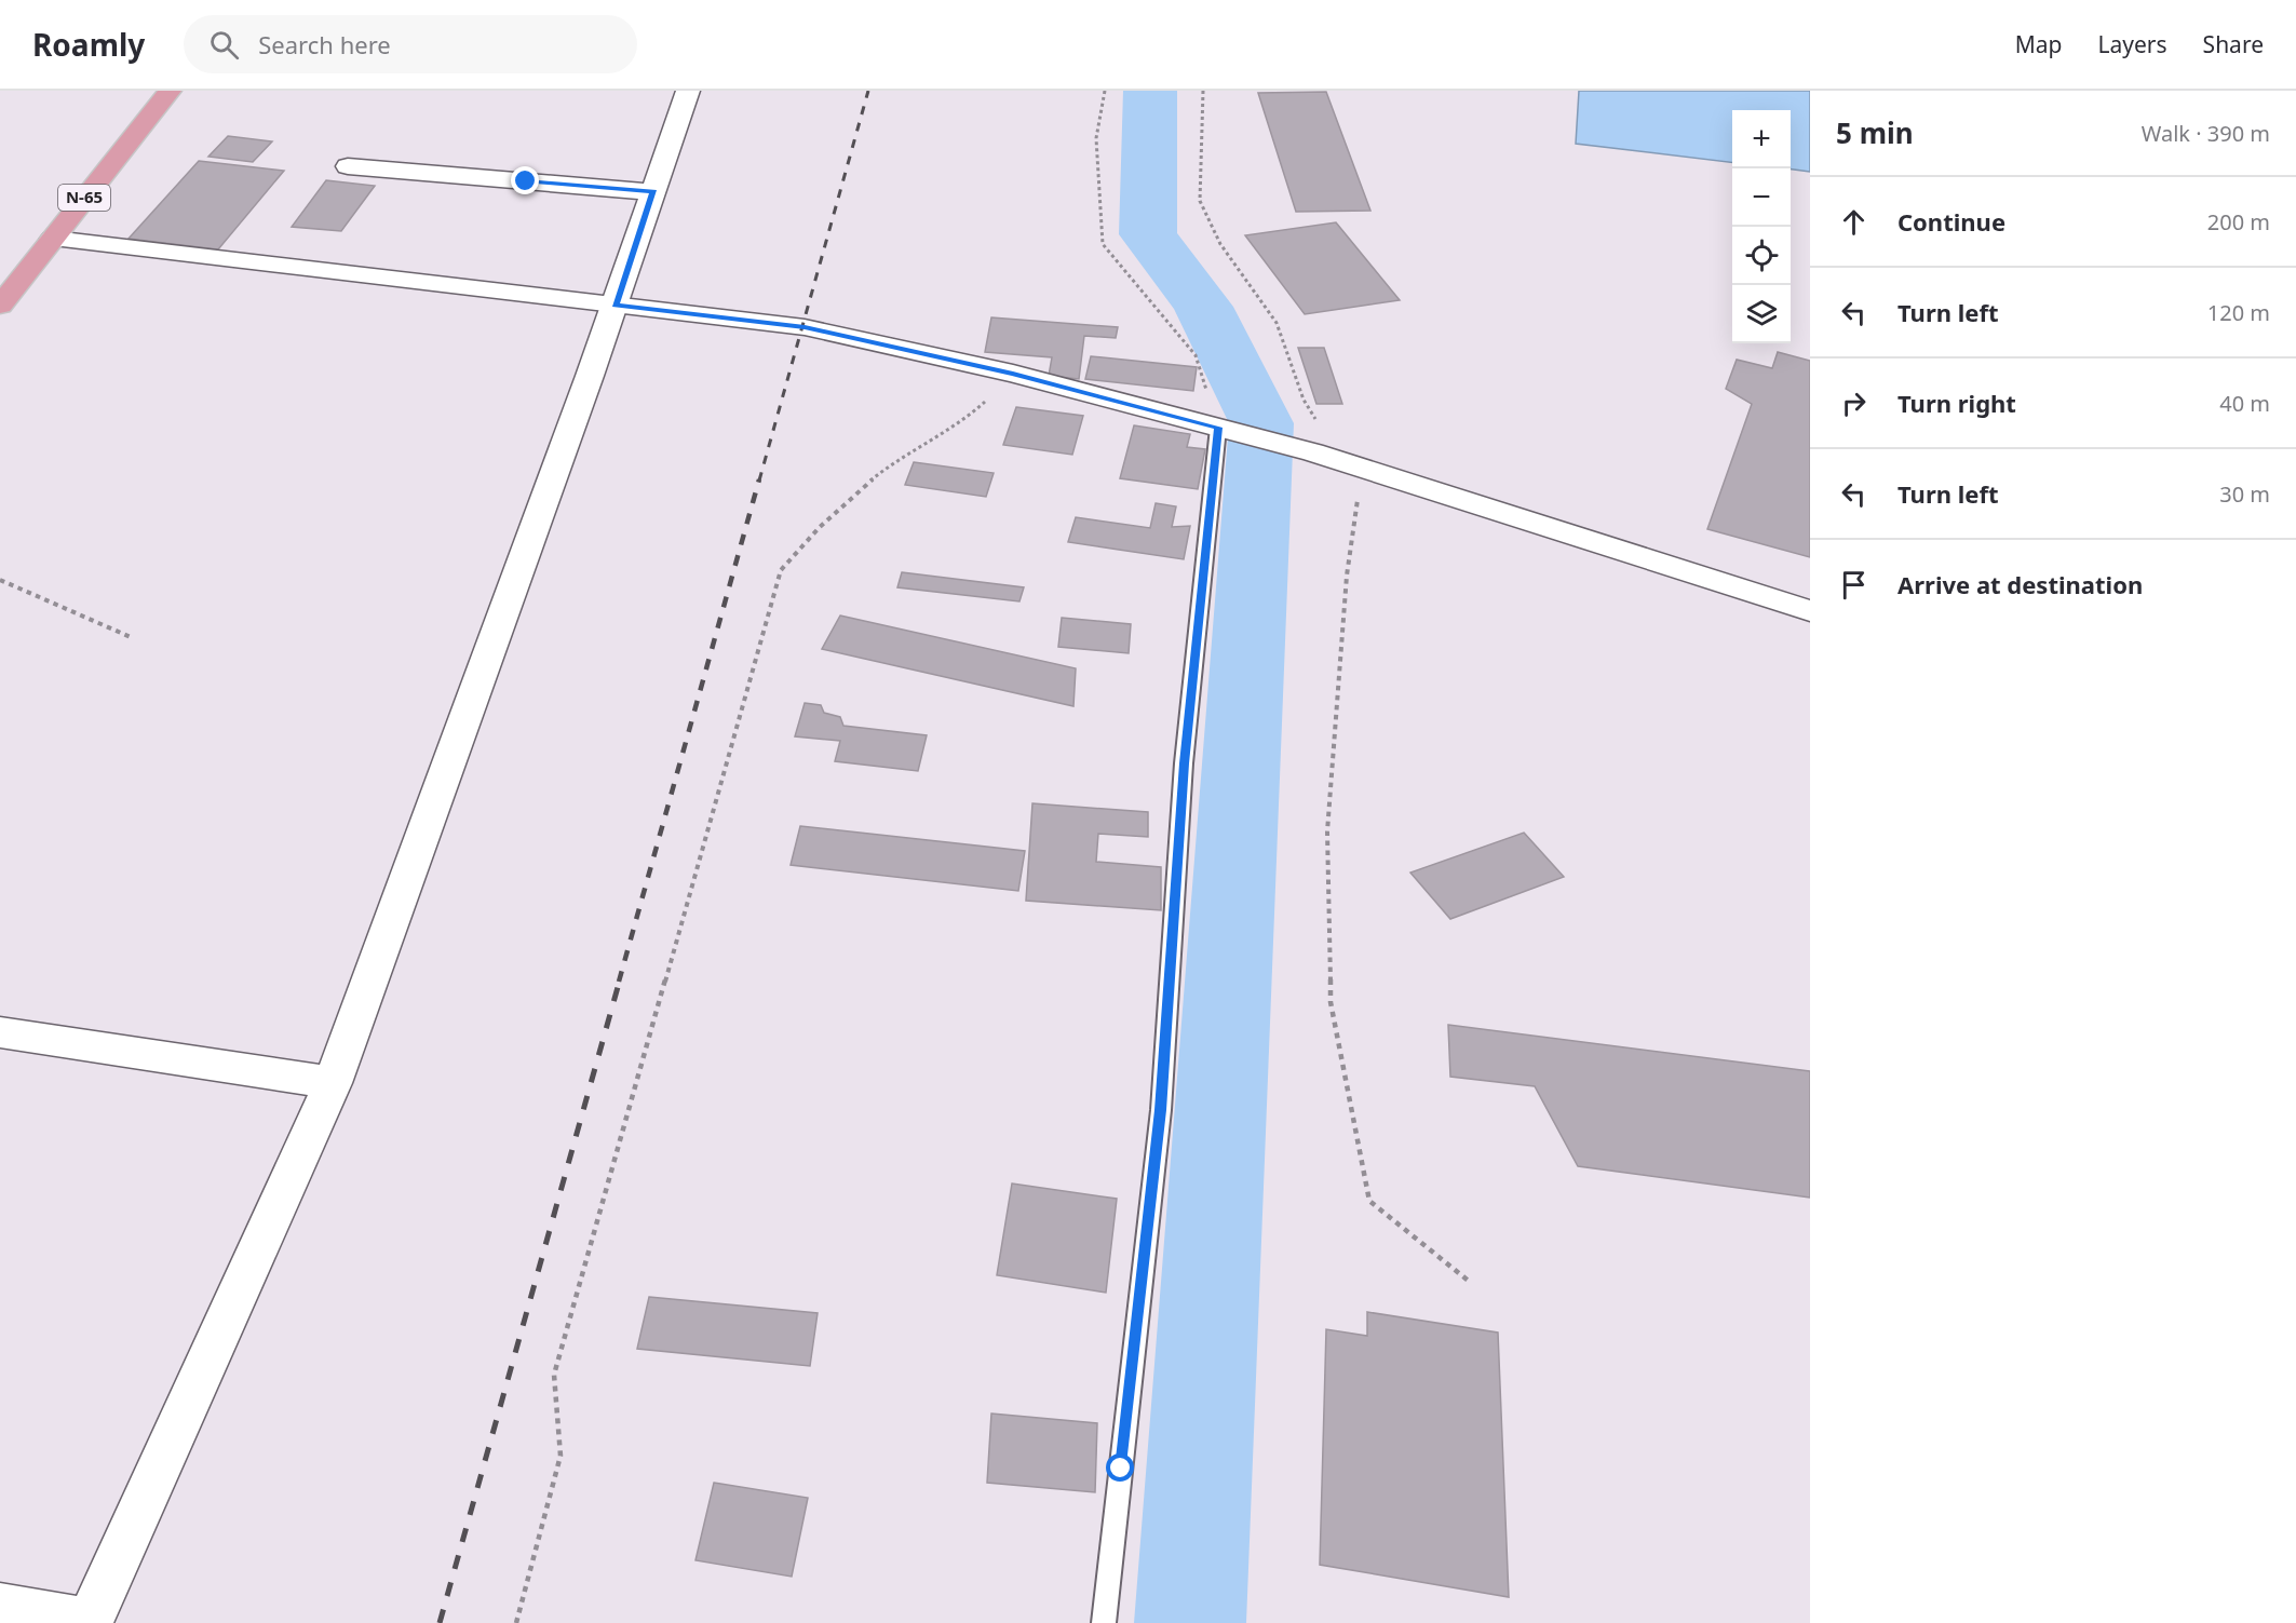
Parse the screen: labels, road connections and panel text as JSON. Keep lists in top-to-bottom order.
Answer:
{
  "streets": {
    "highway": ["N-65"]
  },
  "page": {
    "header": "Roamly",
    "search": "Search here",
    "nav": ["Map", "Layers", "Share"],
    "heading": ["5 min", "Walk · 390 m"],
    "map_buttons": ["+", "−"],
    "list": [
      ["Continue", "200 m"],
      ["Turn left", "120 m"],
      ["Turn right", "40 m"],
      ["Turn left", "30 m"],
      "Arrive at destination"
    ]
  }
}
